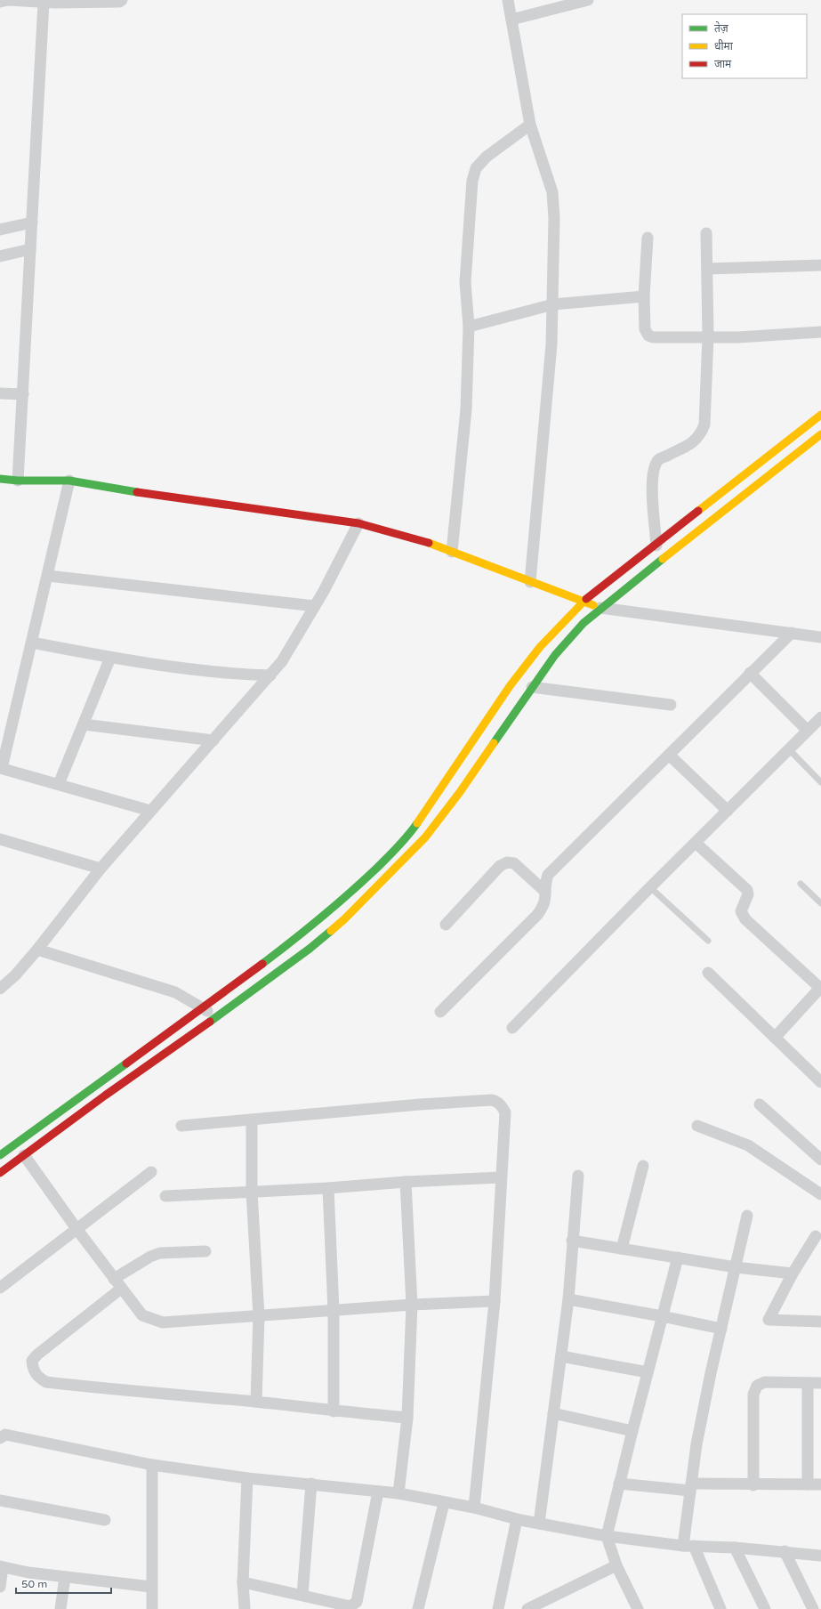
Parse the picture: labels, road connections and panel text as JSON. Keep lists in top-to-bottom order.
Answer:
{
  "legend": ["तेज़", "धीमा", "जाम"],
  "scale_bar": "50 m"
}
